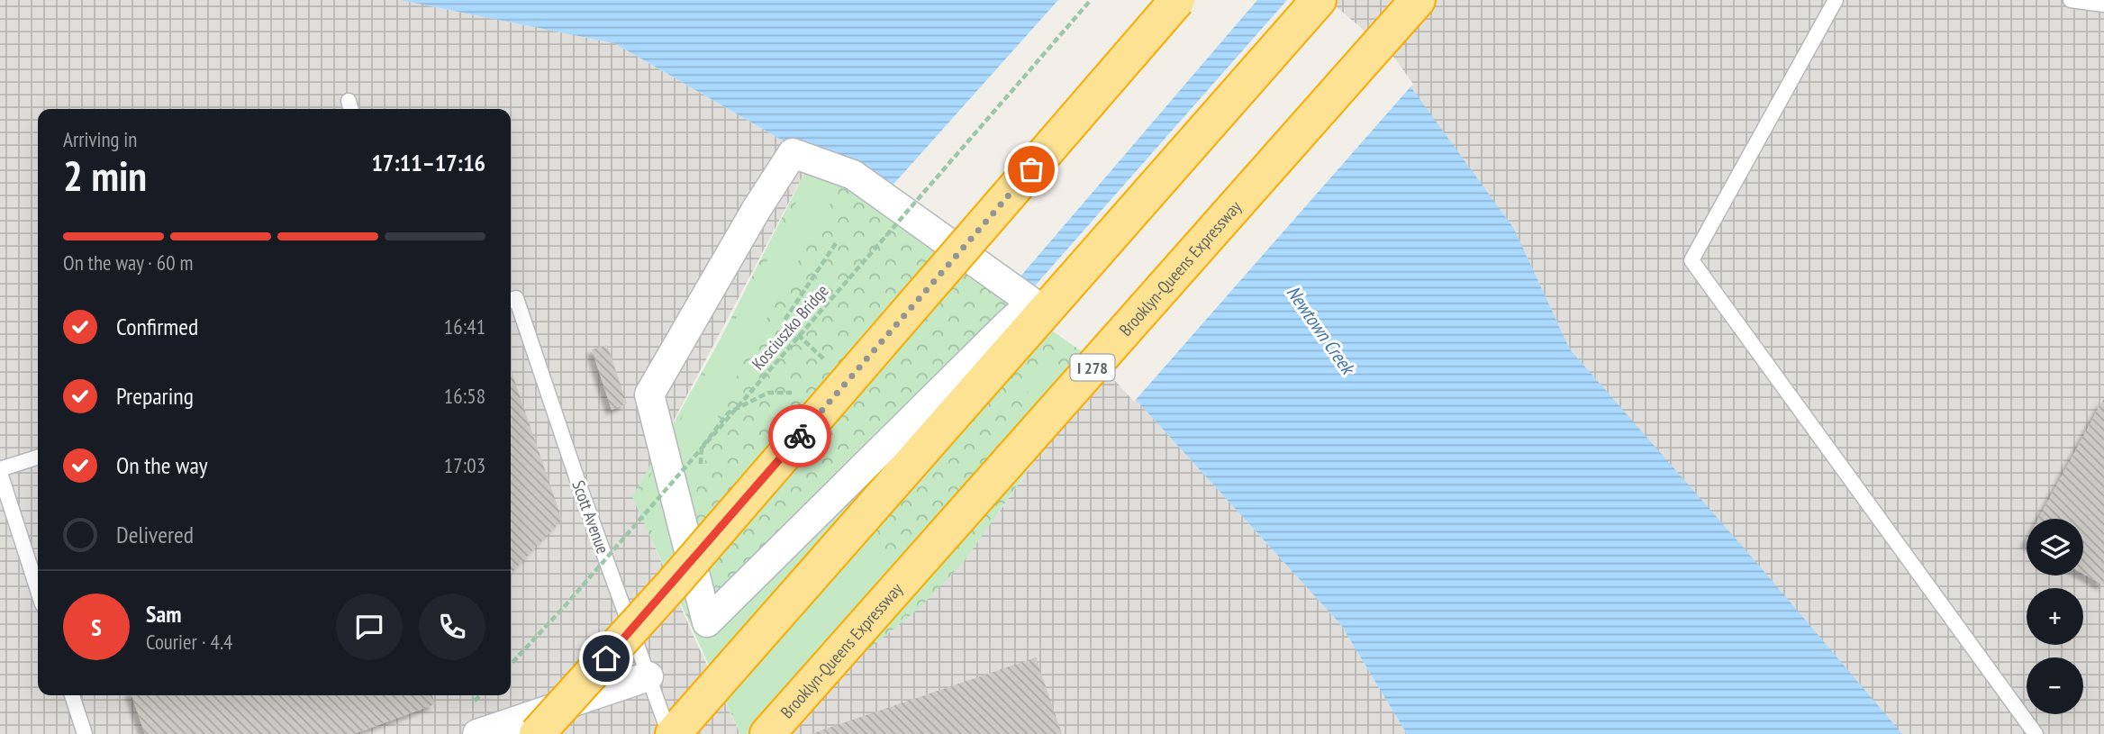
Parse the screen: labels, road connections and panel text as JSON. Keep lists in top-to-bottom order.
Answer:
{
  "streets": {
    "highway": ["Brooklyn-Queens Expressway", "I 278"],
    "lane": ["Scott Avenue"],
    "path": ["Kosciuszko Bridge"]
  },
  "water": ["Newtown Creek"],
  "page": {
    "heading": ["2 min", "Arriving in", "17:11–17:16"],
    "panel": ["Sam", "Courier · 4.4"],
    "bar": "On the way · 60 m",
    "list": [
      ["Confirmed", "16:41"],
      ["Preparing", "16:58"],
      ["On the way", "17:03"],
      "Delivered"
    ],
    "map_buttons": ["+", "−"],
    "round": "S"
  }
}
